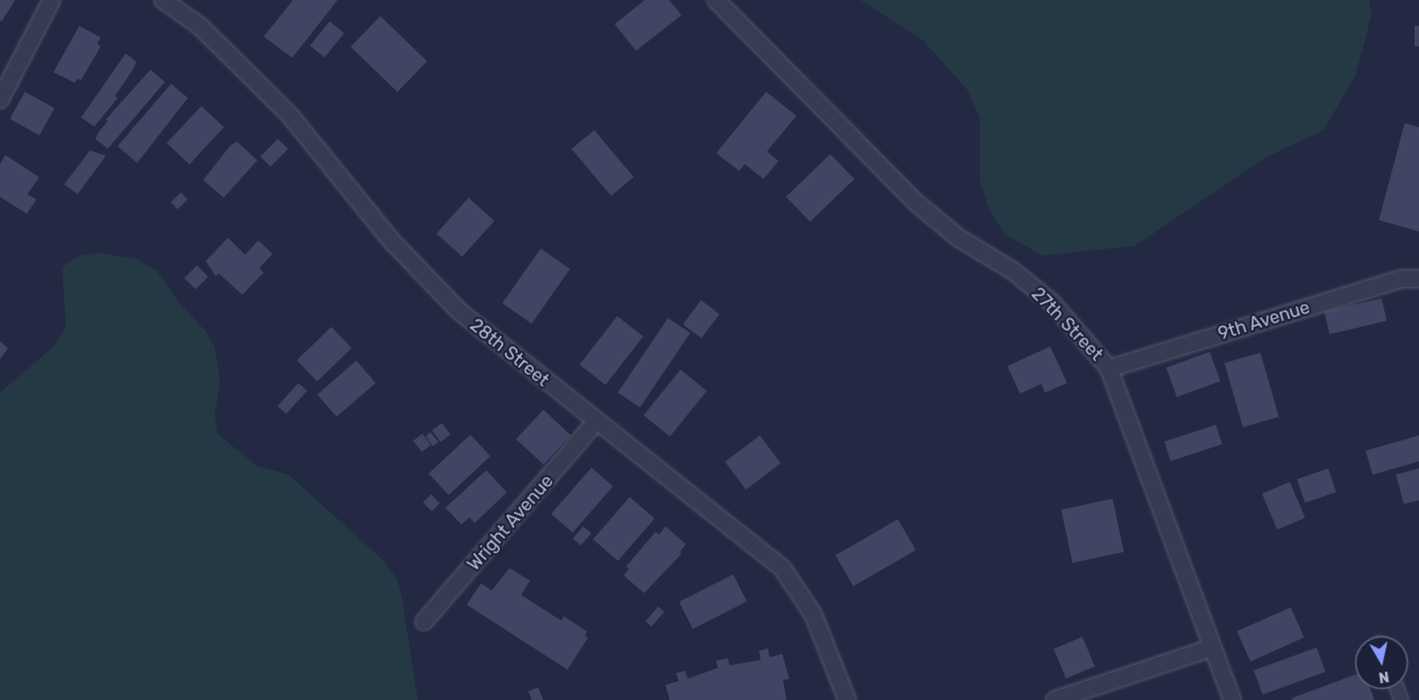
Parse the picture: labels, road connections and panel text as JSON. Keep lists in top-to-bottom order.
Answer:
{
  "streets": {
    "street": [
      "9th Avenue",
      "27th Street",
      "28th Street",
      "Wright Avenue"
    ]
  },
  "crossings": [
    ["9th Avenue", "27th Street"],
    ["28th Street", "Wright Avenue"]
  ],
  "north": "bottom"
}
